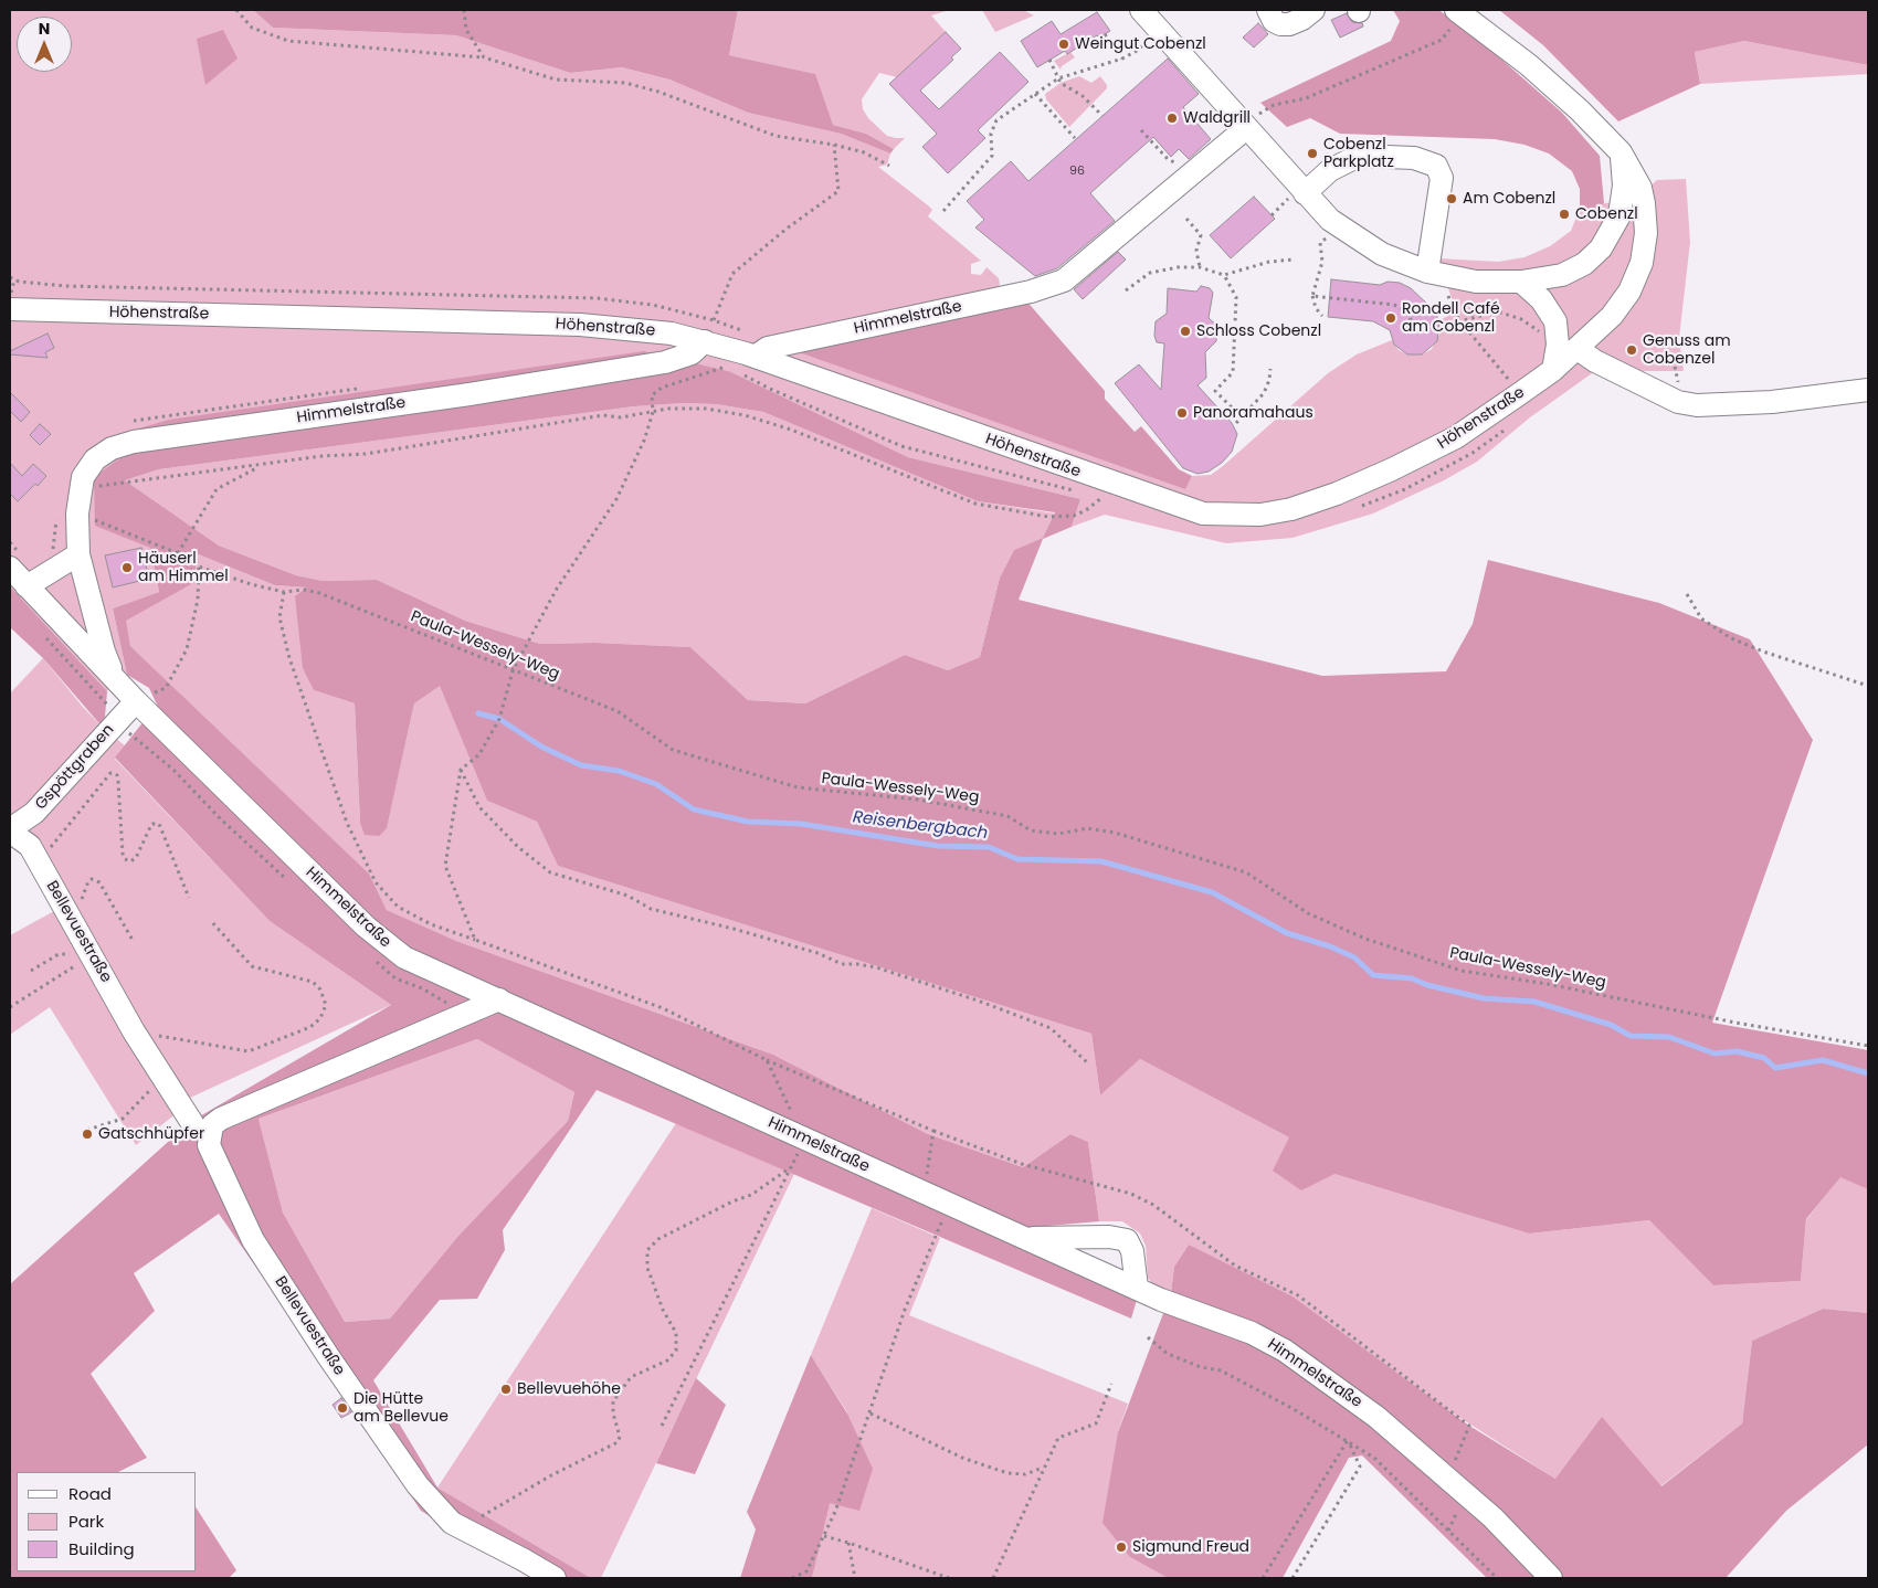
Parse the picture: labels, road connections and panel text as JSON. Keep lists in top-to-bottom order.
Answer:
{
  "streets": {
    "street": [
      "Höhenstraße",
      "Himmelstraße",
      "Gspöttgraben",
      "Bellevuestraße"
    ],
    "path": ["Paula-Wessely-Weg"]
  },
  "crossings": [
    ["Höhenstraße", "Himmelstraße"],
    ["Himmelstraße", "Paula-Wessely-Weg"],
    ["Himmelstraße", "Gspöttgraben"],
    ["Gspöttgraben", "Bellevuestraße"]
  ],
  "water": ["Reisenbergbach"],
  "places": [
    "Weingut Cobenzl",
    "Waldgrill",
    "Cobenzl Parkplatz",
    "Am Cobenzl",
    "Cobenzl",
    "Rondell Café am Cobenzl",
    "Schloss Cobenzl",
    "Genuss am Cobenzel",
    "Panoramahaus",
    "Häuserl am Himmel",
    "Gatschhüpfer",
    "Bellevuehöhe",
    "Die Hütte am Bellevue",
    "Sigmund Freud"
  ],
  "house_numbers": ["96"],
  "legend": ["Road", "Park", "Building"],
  "north": "top"
}
